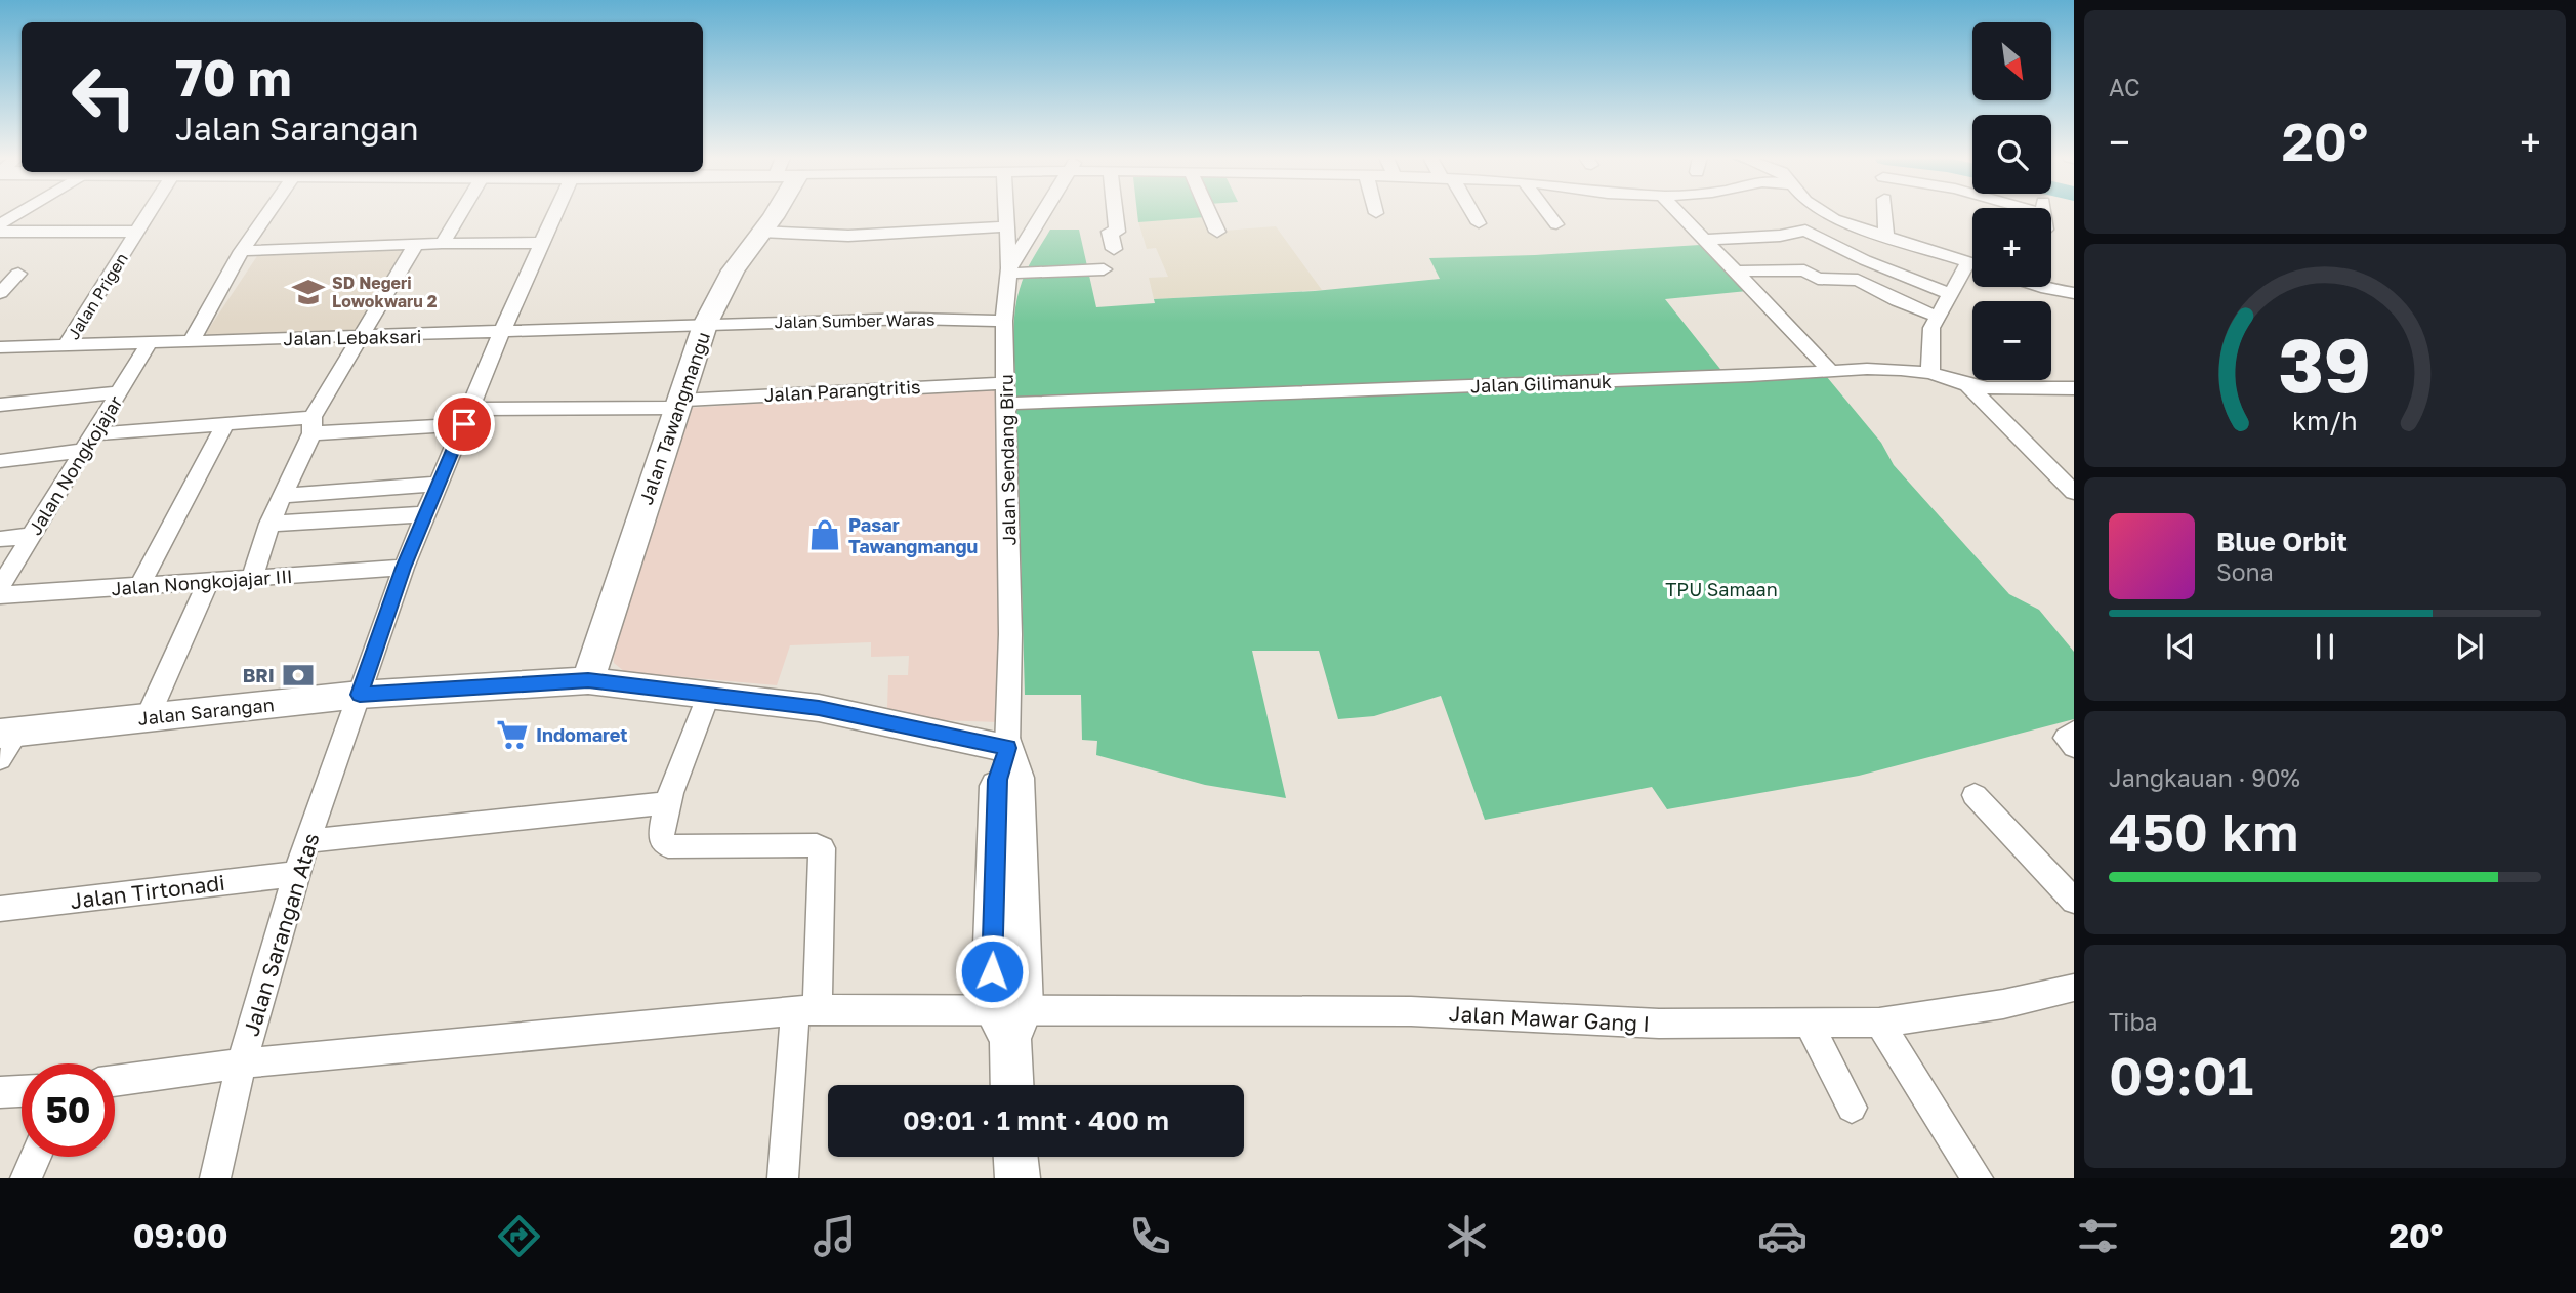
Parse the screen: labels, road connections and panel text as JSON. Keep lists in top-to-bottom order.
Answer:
{
  "streets": {
    "main road": ["Jalan Tawangmangu", "Jalan Sarangan"],
    "street": [
      "Jalan Prigen",
      "Jalan Sumber Waras",
      "Jalan Lebaksari",
      "Jalan Gilimanuk",
      "Jalan Parangtritis",
      "Jalan Sendang Biru",
      "Jalan Nongkojajar",
      "Jalan Nongkojajar III",
      "Jalan Tirtonadi",
      "Jalan Sarangan Atas",
      "Jalan Mawar Gang I"
    ]
  },
  "crossings": [
    ["Jalan Prigen", "Jalan Lebaksari"],
    ["Jalan Sumber Waras", "Jalan Lebaksari"],
    ["Jalan Sumber Waras", "Jalan Tawangmangu"],
    ["Jalan Sumber Waras", "Jalan Sendang Biru"],
    ["Jalan Lebaksari", "Jalan Tawangmangu"],
    ["Jalan Lebaksari", "Jalan Nongkojajar"],
    ["Jalan Lebaksari", "Jalan Sarangan Atas"],
    ["Jalan Gilimanuk", "Jalan Sendang Biru"],
    ["Jalan Parangtritis", "Jalan Tawangmangu"],
    ["Jalan Parangtritis", "Jalan Sendang Biru"],
    ["Jalan Parangtritis", "Jalan Nongkojajar"],
    ["Jalan Parangtritis", "Jalan Sarangan Atas"],
    ["Jalan Tawangmangu", "Jalan Sarangan"],
    ["Jalan Sendang Biru", "Jalan Sarangan"],
    ["Jalan Nongkojajar III", "Jalan Sarangan Atas"],
    ["Jalan Sarangan", "Jalan Sarangan Atas"],
    ["Jalan Tirtonadi", "Jalan Sarangan Atas"],
    ["Jalan Sarangan Atas", "Jalan Mawar Gang I"]
  ],
  "parks": ["TPU Samaan"],
  "places": {
    "school or university": ["SD Negeri Lowokwaru 2"],
    "shop": ["Pasar Tawangmangu"],
    "bank": ["BRI"],
    "supermarket": ["Indomaret"]
  },
  "north": "bottom right",
  "page": {
    "tile": [
      "AC",
      ["Jangkauan · 90%", "450 km"],
      ["Tiba", "09:01"]
    ],
    "map_buttons": ["+", "−"],
    "turn": ["70 m", "Jalan Sarangan"],
    "heat": ["−", "20°", "+"],
    "song": ["Blue Orbit", "Sona"],
    "limit": "50",
    "trip": "09:01 · 1 mnt · 400 m",
    "tabs": ["09:00", "20°"],
    "gauge": ["39", "km/h"]
  }
}
